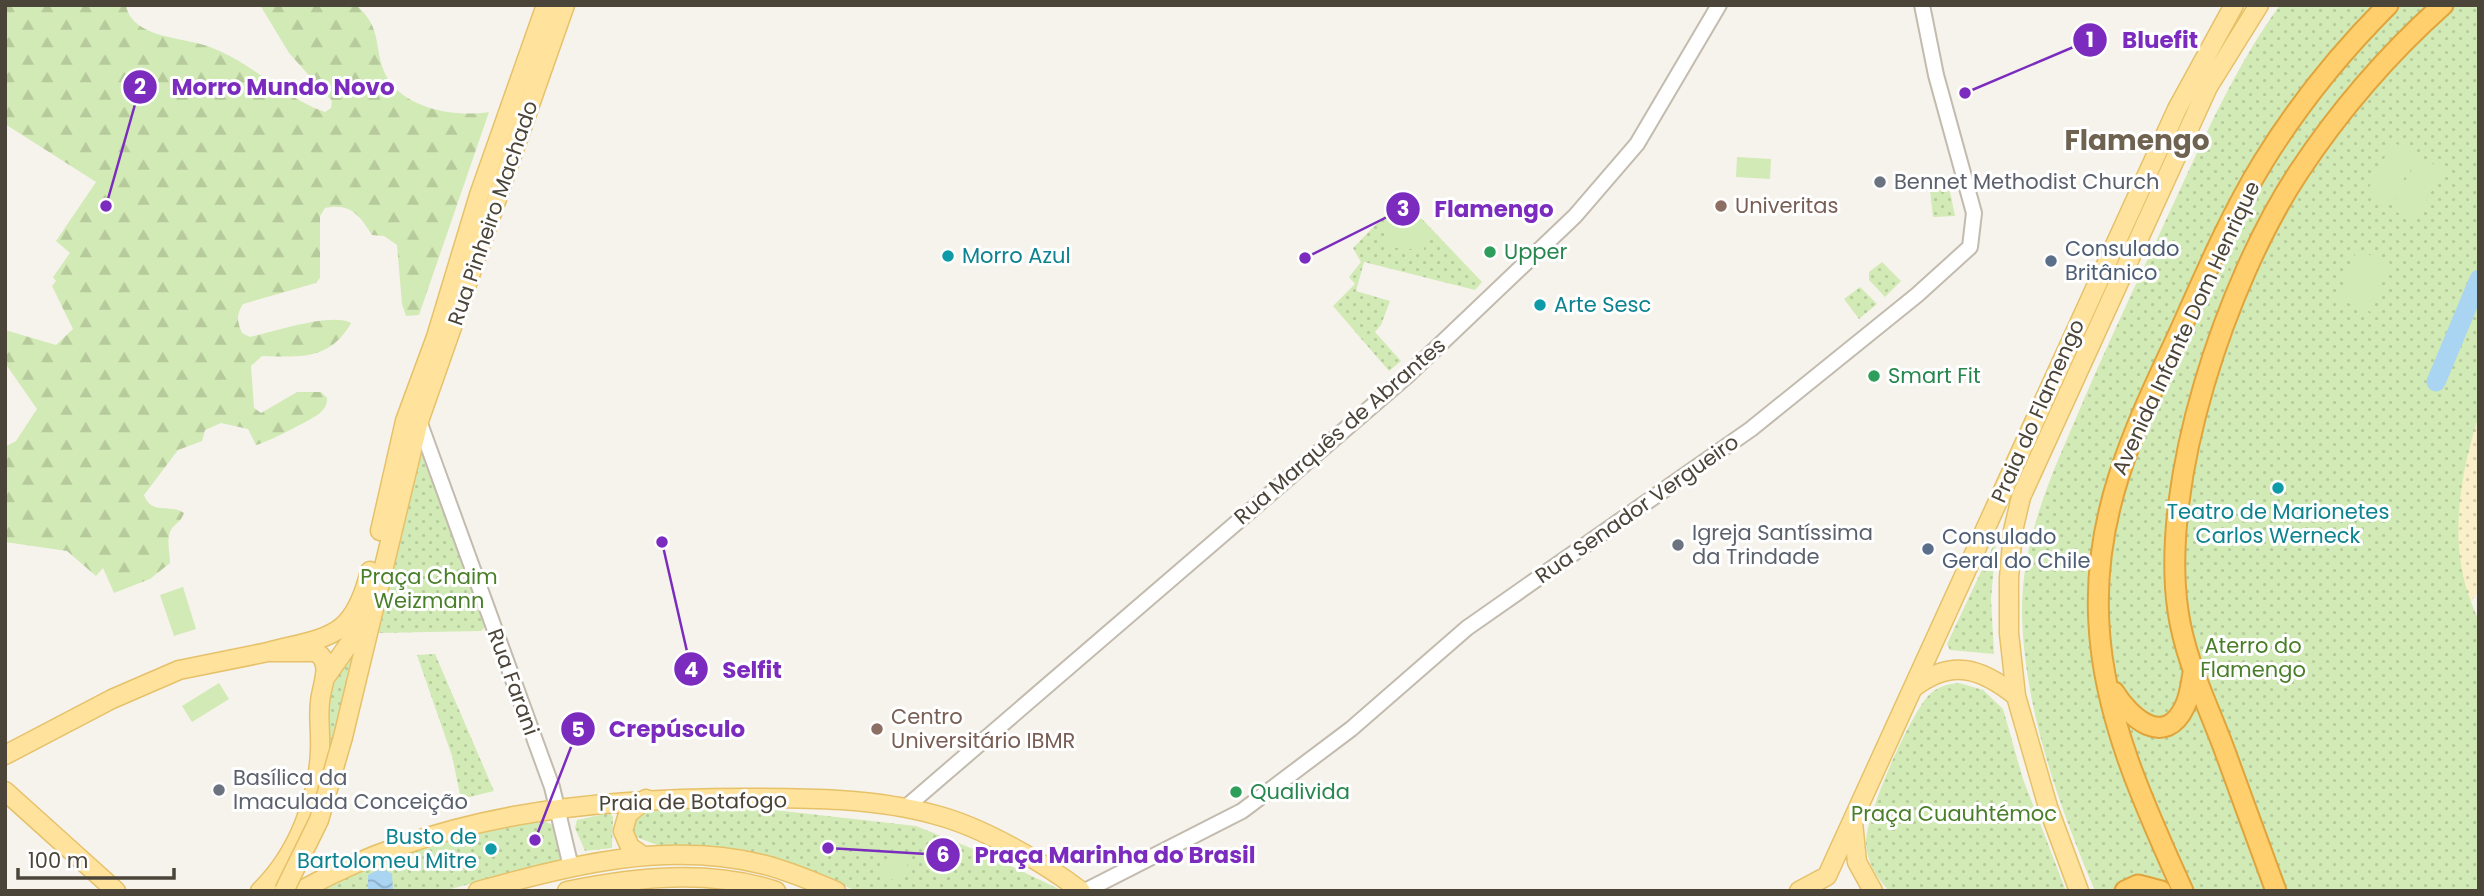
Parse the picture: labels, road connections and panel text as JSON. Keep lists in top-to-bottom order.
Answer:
{
  "streets": {
    "highway": ["Avenida Infante Dom Henrique"],
    "main road": ["Rua Pinheiro Machado", "Praia do Flamengo", "Praia de Botafogo"],
    "street": ["Rua Marquês de Abrantes", "Rua Senador Vergueiro", "Rua Farani"]
  },
  "crossings": [
    ["Rua Pinheiro Machado", "Rua Farani"],
    ["Rua Marquês de Abrantes", "Praia de Botafogo"],
    ["Rua Senador Vergueiro", "Praia de Botafogo"],
    ["Rua Farani", "Praia de Botafogo"]
  ],
  "districts": ["Flamengo"],
  "parks": ["Praça Chaim Weizmann", "Aterro do Flamengo", "Praça Cuauhtémoc"],
  "places": [
    "Bluefit",
    "Bennet Methodist Church",
    "Morro Mundo Novo",
    "Univeritas",
    "Upper",
    "Morro Azul",
    "Flamengo",
    "Consulado Britânico",
    "Arte Sesc",
    "Smart Fit",
    "Teatro de Marionetes Carlos Werneck",
    "Selfit",
    "Igreja Santíssima da Trindade",
    "Consulado Geral do Chile",
    "Centro Universitário IBMR",
    "Basílica da Imaculada Conceição",
    "Qualivida",
    "Crepúsculo",
    "Praça Marinha do Brasil",
    "Busto de Bartolomeu Mitre"
  ],
  "scale_bar": "100 m"
}
